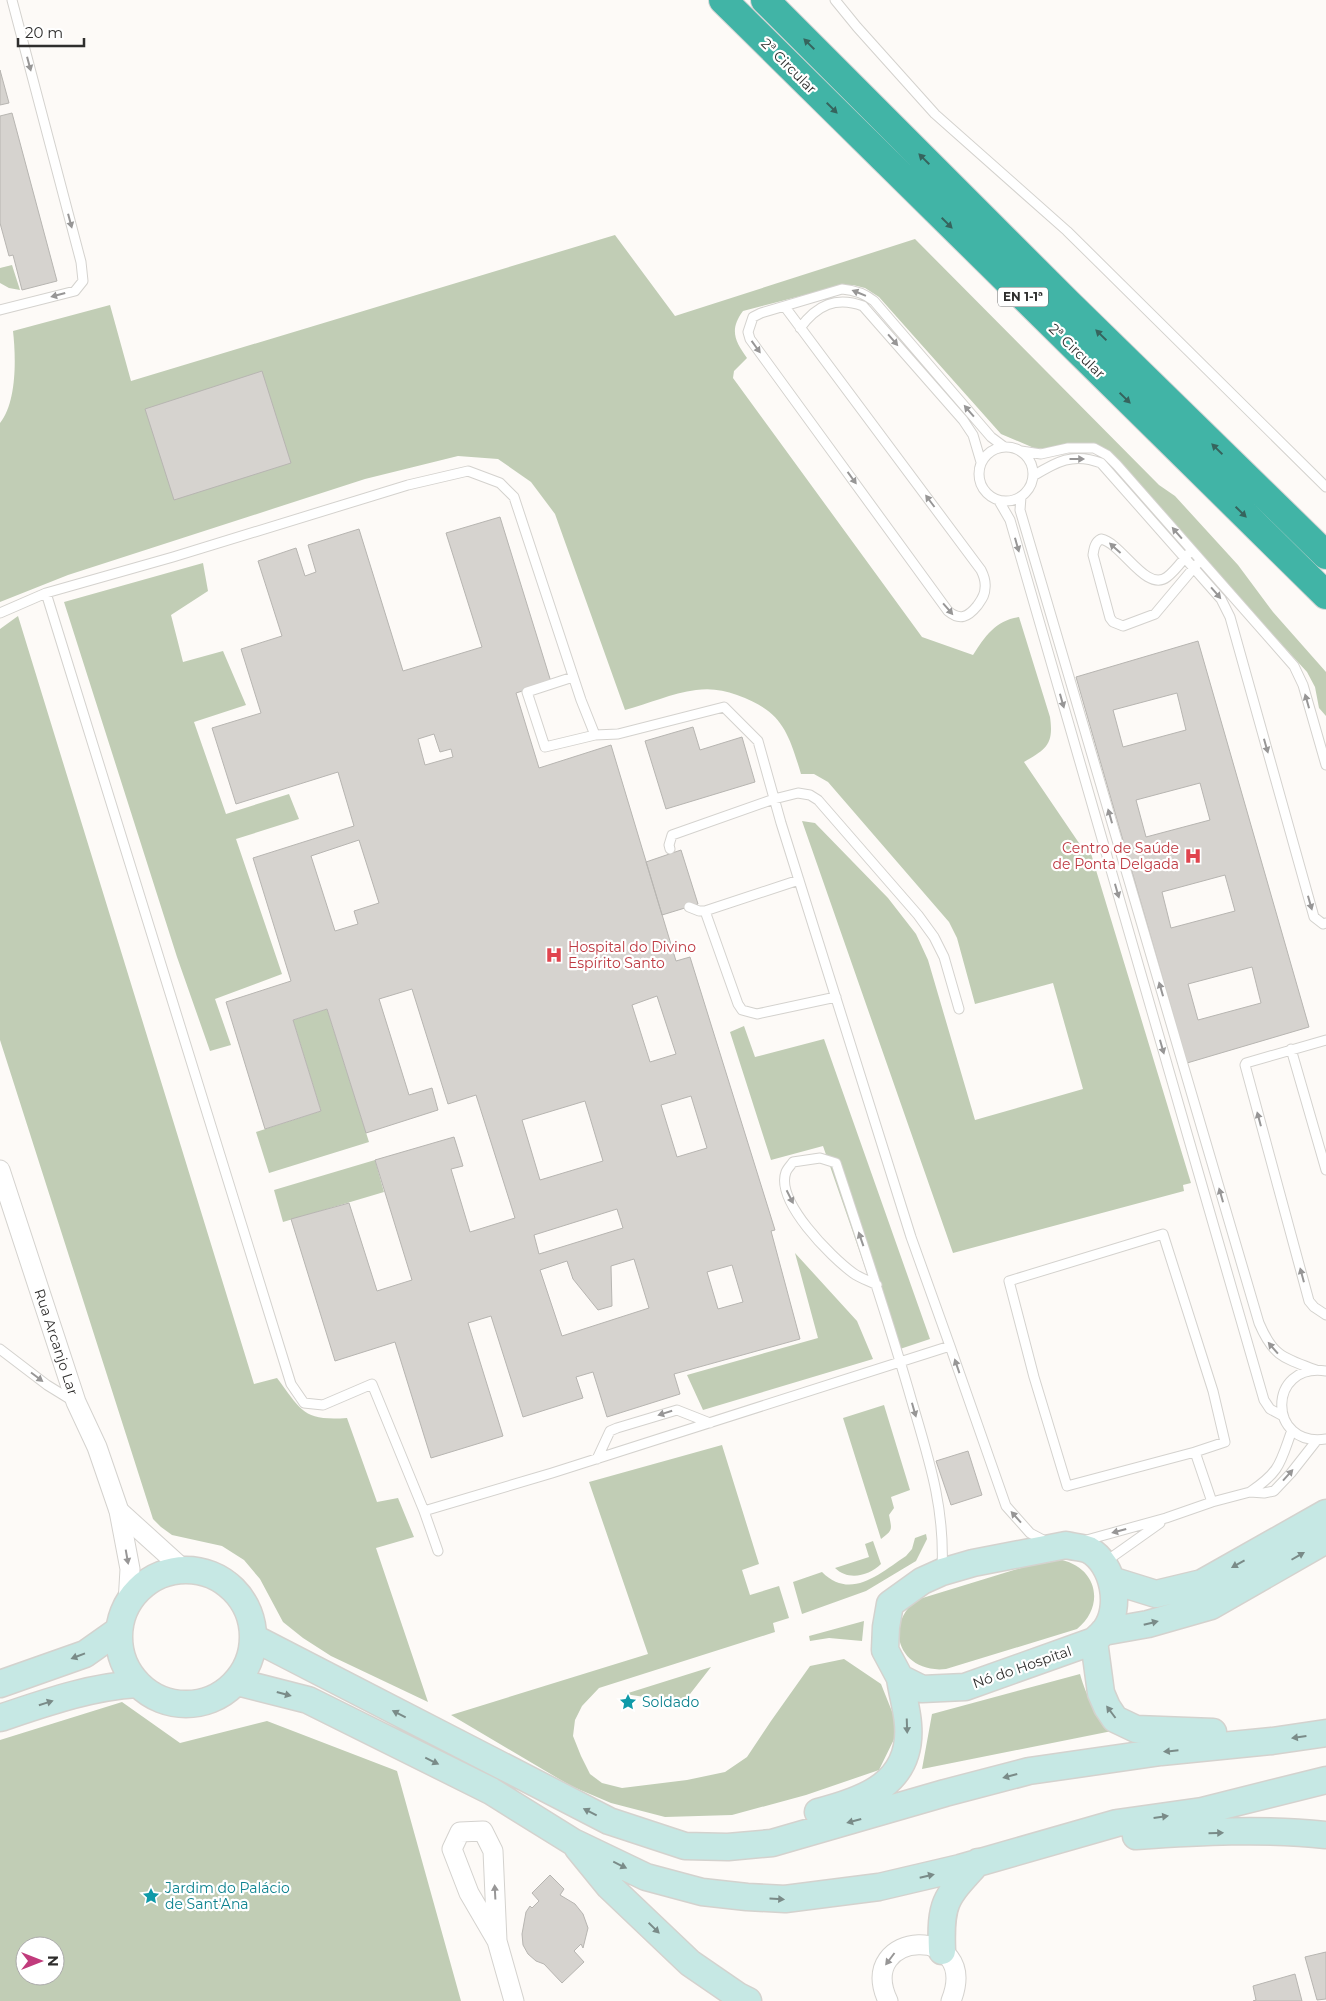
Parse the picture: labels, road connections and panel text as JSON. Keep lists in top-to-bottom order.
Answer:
{
  "streets": {
    "highway": ["2ª Circular", "EN 1-1ª"],
    "main road": ["Nó do Hospital"],
    "street": ["Rua Arcanjo Lar"]
  },
  "places": {
    "hospital": ["Centro de Saúde de Ponta Delgada", "Hospital do Divino Espírito Santo"],
    "place": ["Soldado", "Jardim do Palácio de Sant'Ana"]
  },
  "scale_bar": "20 m",
  "north": "right"
}
